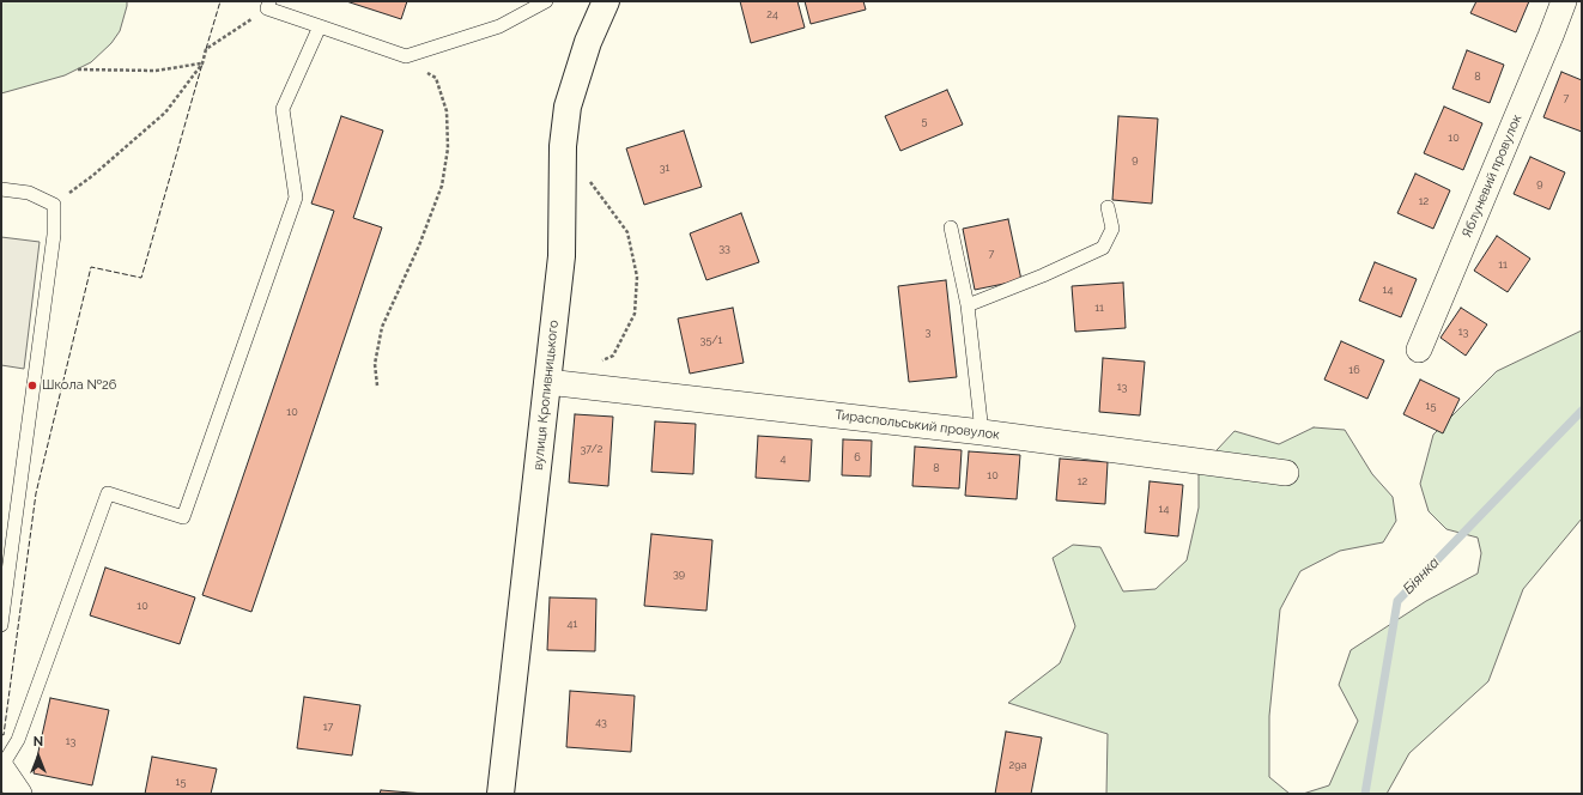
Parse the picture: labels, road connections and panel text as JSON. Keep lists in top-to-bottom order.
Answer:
{
  "streets": {
    "main road": ["вулиця Кропивницького"],
    "street": ["Яблуневий провулок", "Тираспольський провулок"]
  },
  "crossings": [
    ["вулиця Кропивницького", "Тираспольський провулок"]
  ],
  "water": ["Біянка"],
  "places": ["Школа №26"],
  "house_numbers": [
    "24",
    "8",
    "7",
    "5",
    "10",
    "9",
    "31",
    "9",
    "12",
    "33",
    "7",
    "11",
    "14",
    "11",
    "3",
    "13",
    "35/1",
    "16",
    "13",
    "15",
    "10",
    "37/2",
    "6",
    "4",
    "8",
    "10",
    "12",
    "14",
    "39",
    "10",
    "41",
    "43",
    "17",
    "13",
    "29а",
    "15"
  ],
  "north": "top"
}
